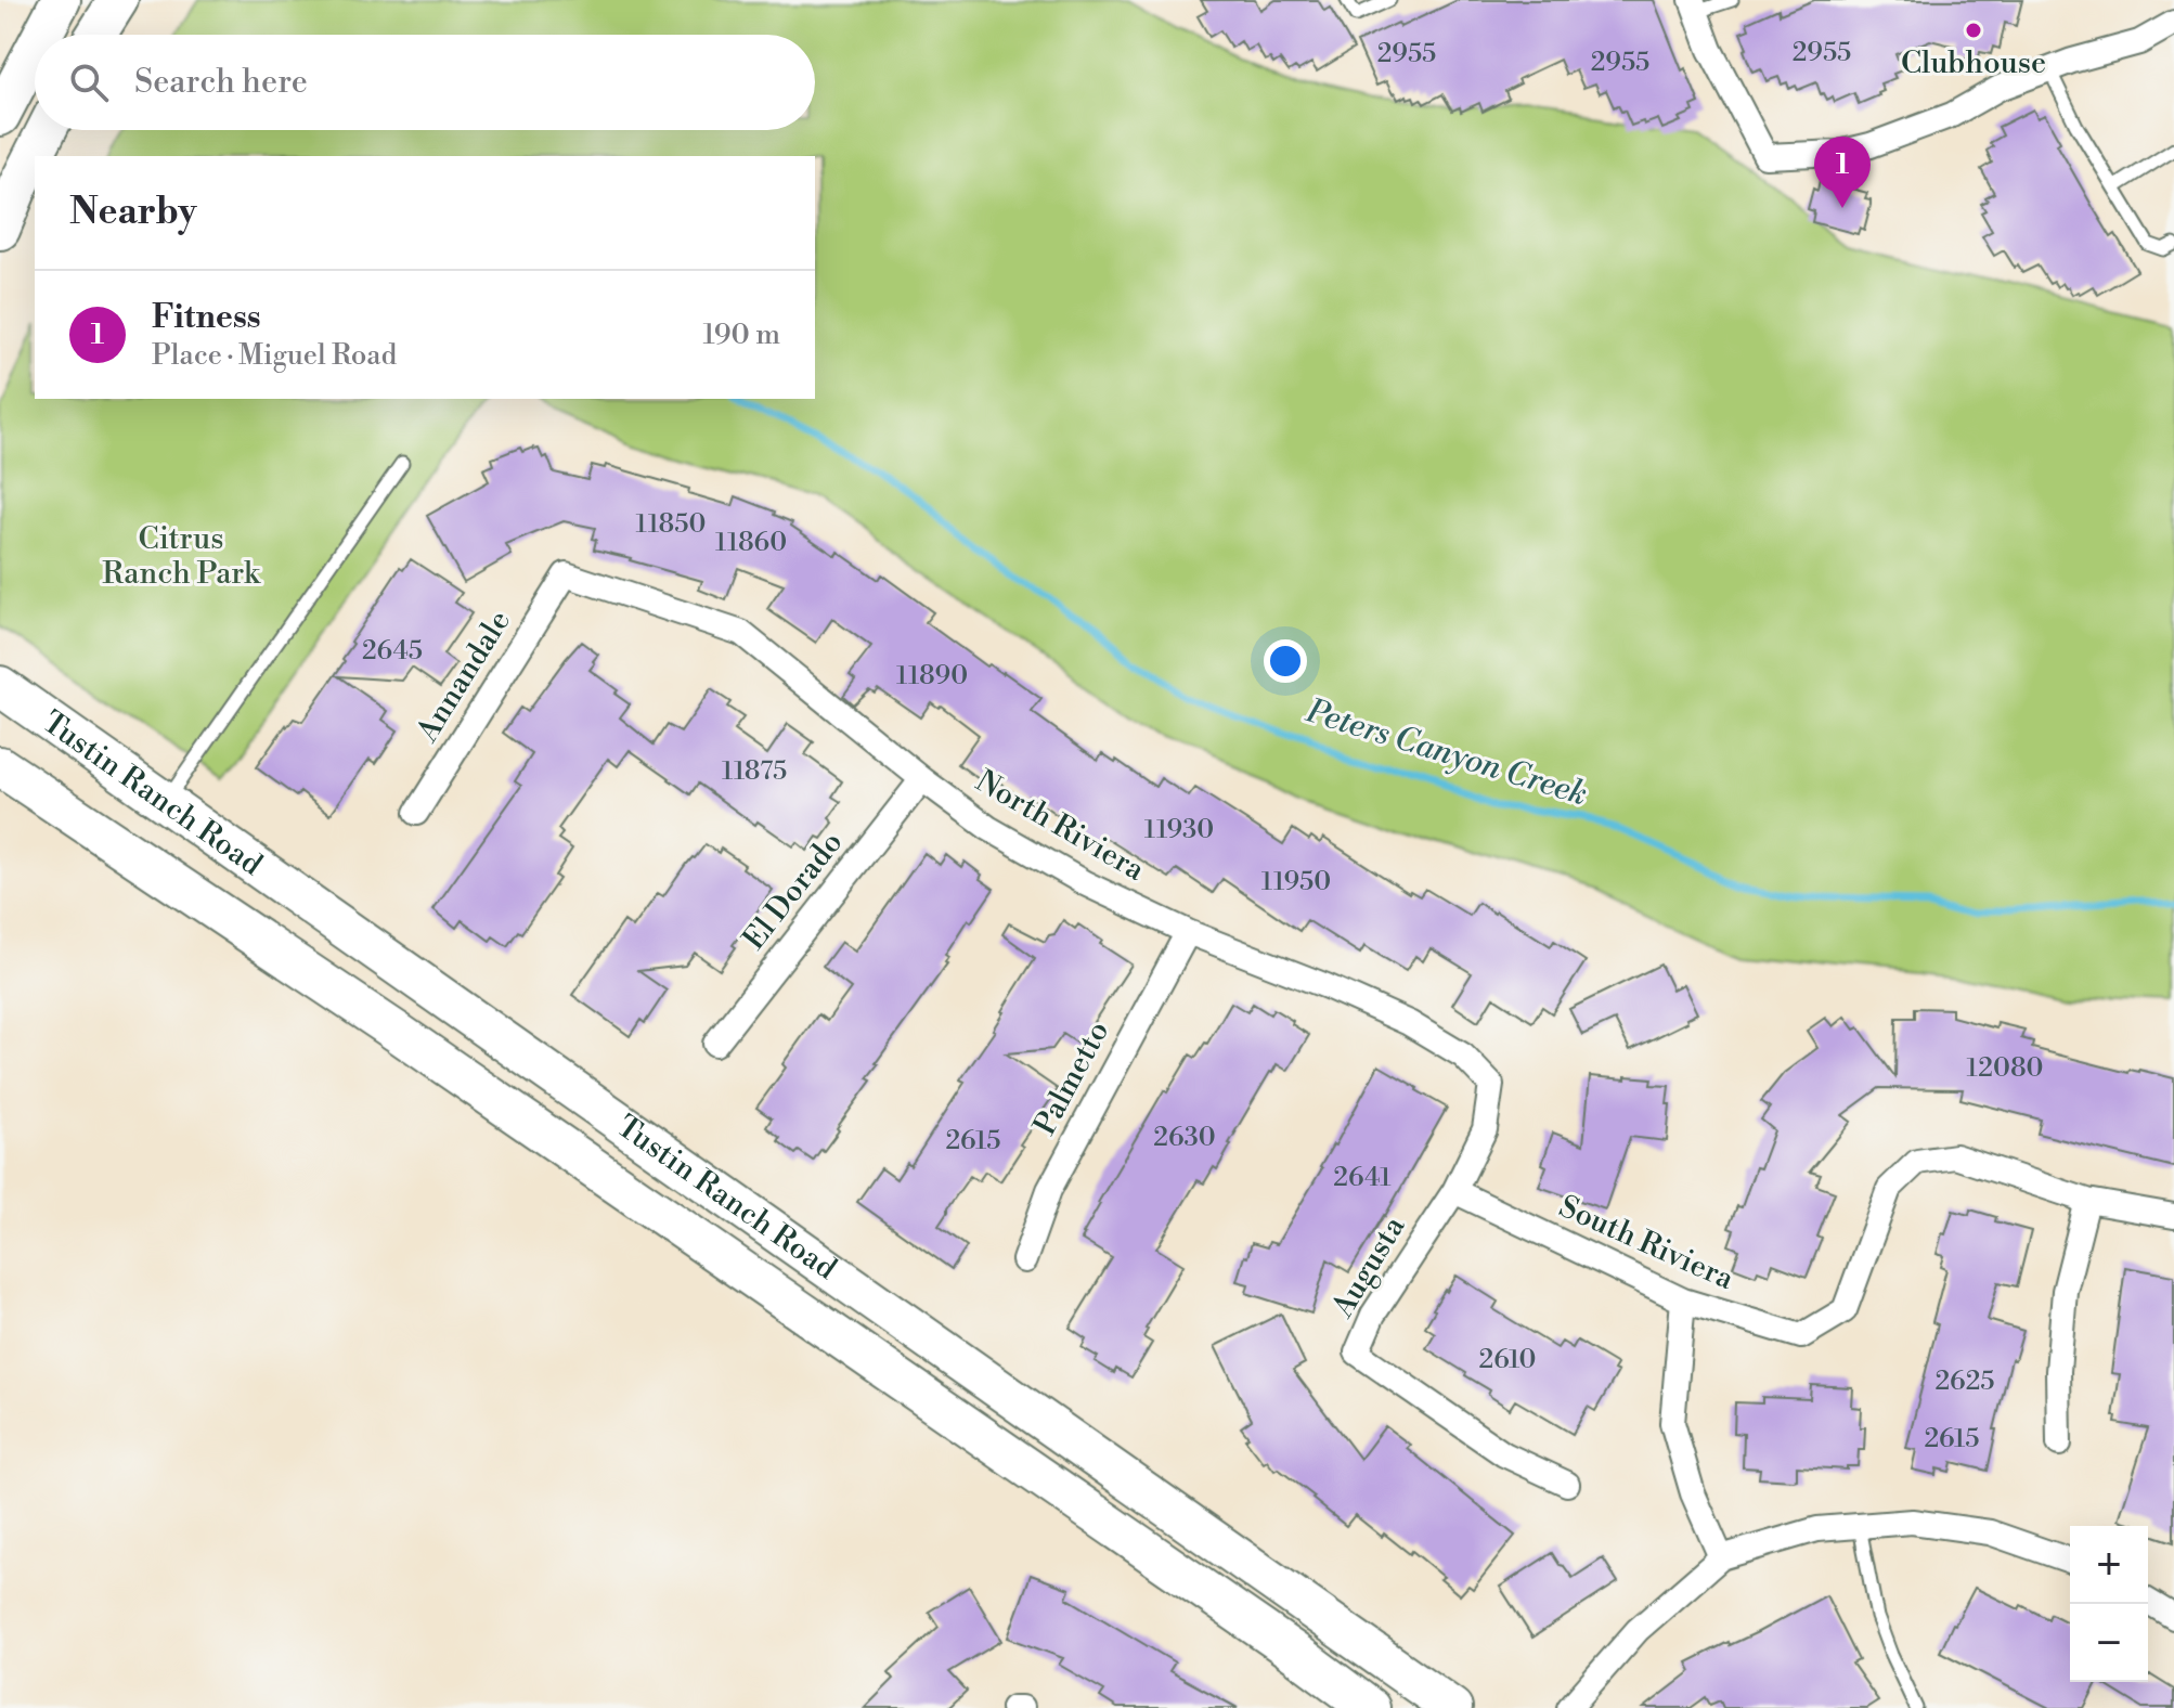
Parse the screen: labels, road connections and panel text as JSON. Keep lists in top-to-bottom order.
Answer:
{
  "streets": {
    "main road": ["Tustin Ranch Road"],
    "street": [
      "Annandale",
      "North Riviera",
      "El Dorado",
      "Palmetto",
      "South Riviera",
      "Augusta"
    ]
  },
  "crossings": [
    ["Annandale", "North Riviera"],
    ["North Riviera", "El Dorado"],
    ["North Riviera", "Palmetto"],
    ["North Riviera", "Augusta"],
    ["South Riviera", "Augusta"]
  ],
  "water": ["Peters Canyon Creek"],
  "parks": ["Citrus Ranch Park"],
  "places": ["Clubhouse"],
  "house_numbers": [
    "2955",
    "2955",
    "2955",
    "11850",
    "11860",
    "2645",
    "11890",
    "11875",
    "11930",
    "11950",
    "12080",
    "2630",
    "2615",
    "2641",
    "2610",
    "2625",
    "2615"
  ],
  "page": {
    "search": "Search here",
    "pins": "1",
    "heading": "Nearby",
    "list": [
      {
        "mark": "1",
        "name": "Fitness",
        "note": "Place · Miguel Road",
        "value": "190 m"
      }
    ],
    "map_buttons": ["+", "−"]
  }
}
